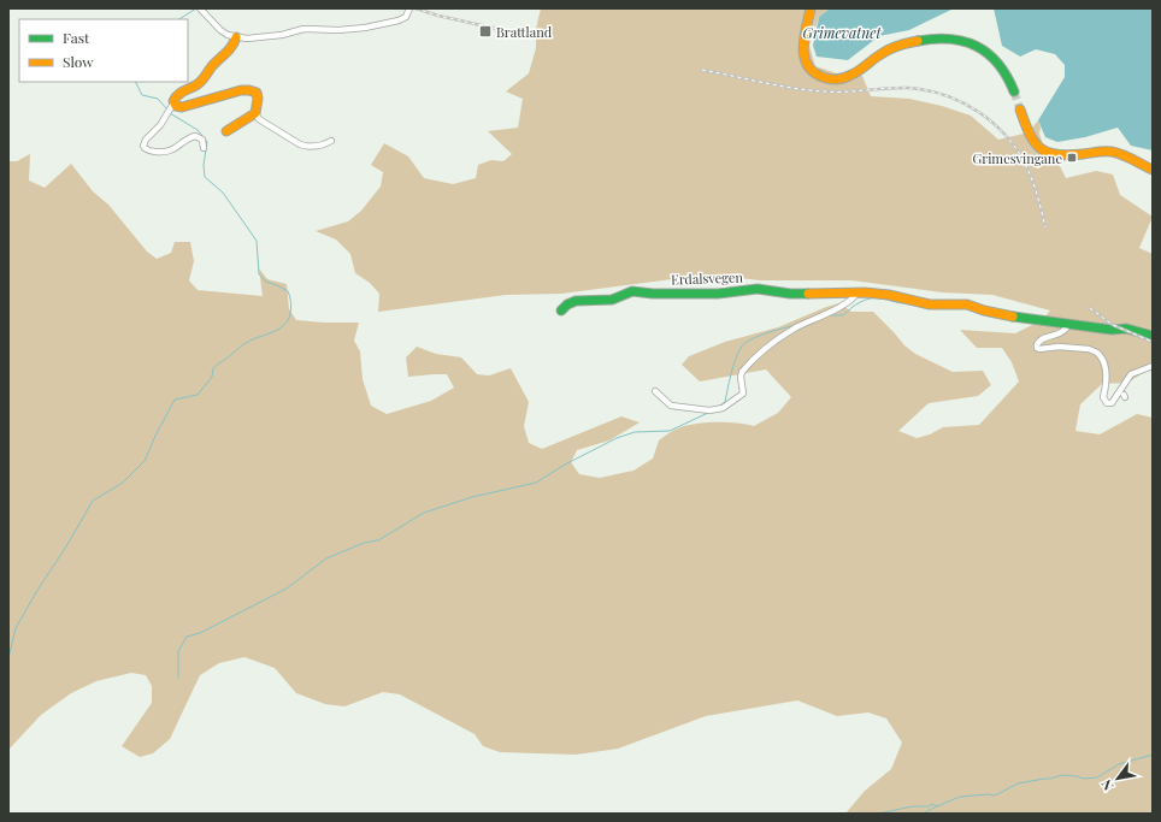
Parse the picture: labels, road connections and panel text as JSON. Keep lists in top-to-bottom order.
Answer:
{
  "streets": {
    "street": ["Erdalsvegen"]
  },
  "water": ["Grimevatnet"],
  "places": {
    "transit": ["Brattland", "Grimesvingane"]
  },
  "legend": ["Fast", "Slow"],
  "north": "bottom left"
}
